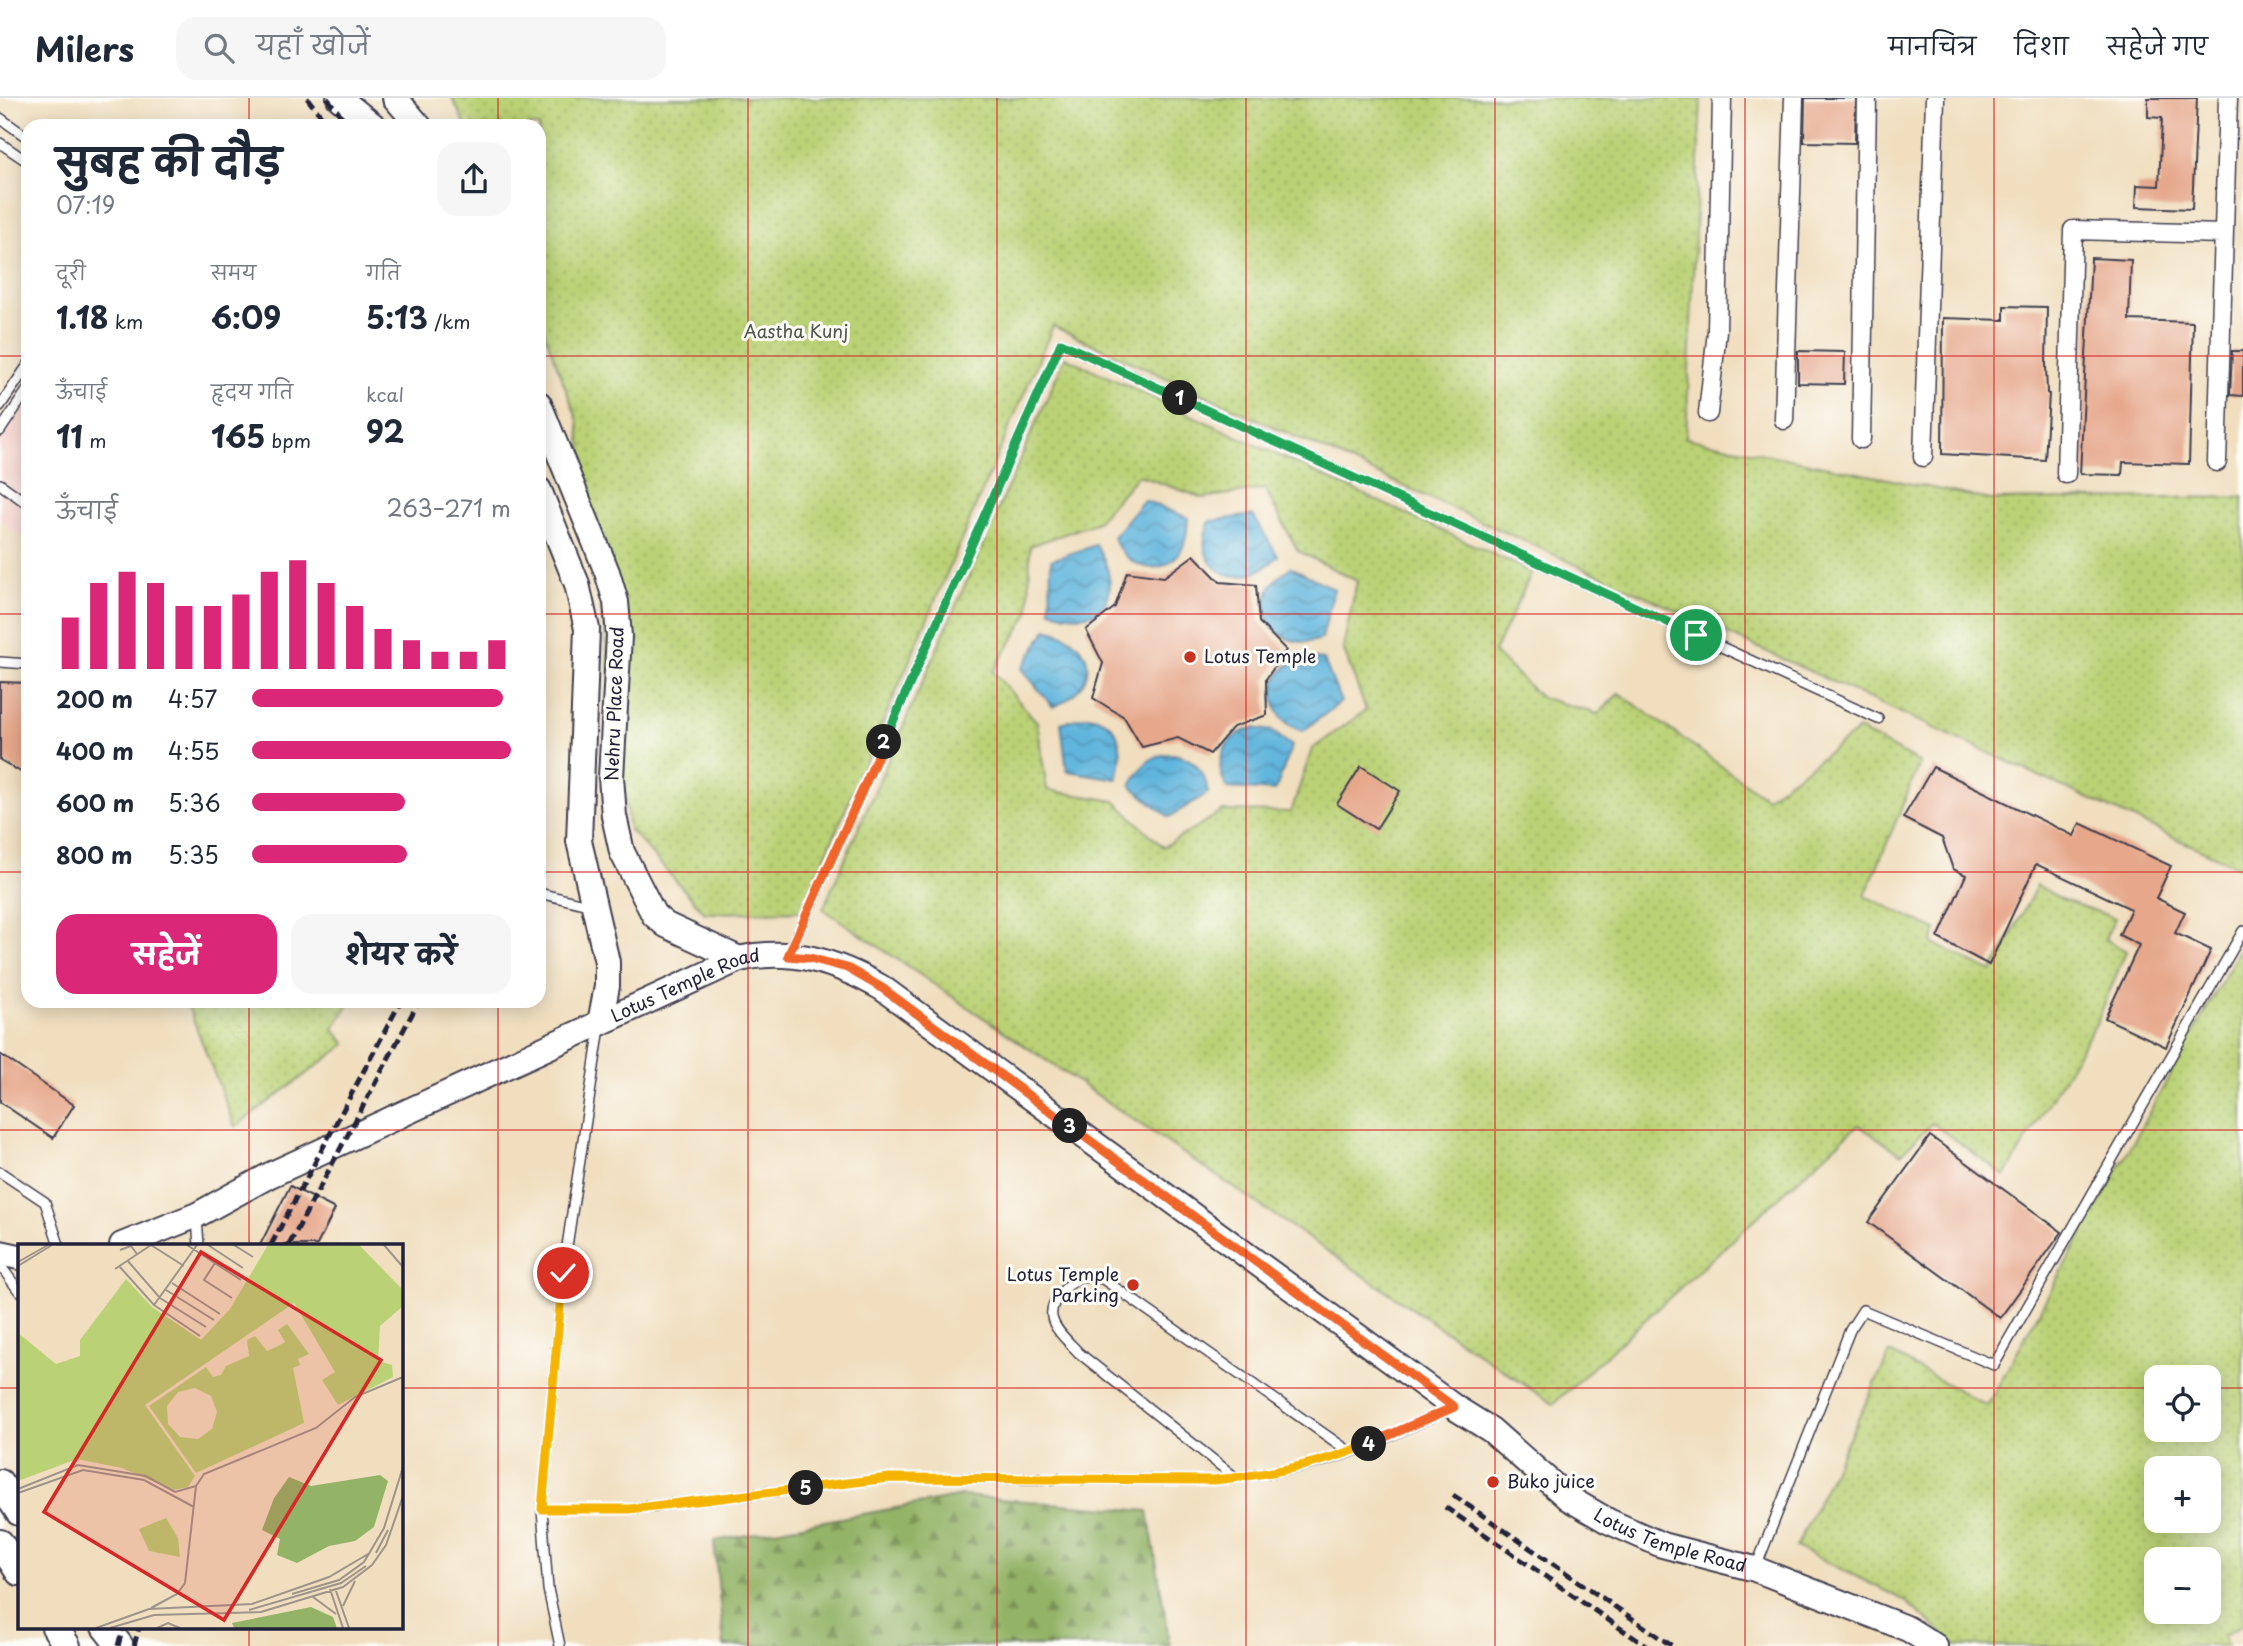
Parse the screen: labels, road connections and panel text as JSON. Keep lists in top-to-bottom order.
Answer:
{
  "streets": {
    "street": ["Nehru Place Road", "Lotus Temple Road"]
  },
  "crossings": [
    ["Nehru Place Road", "Lotus Temple Road"]
  ],
  "parks": ["Aastha Kunj"],
  "places": ["Lotus Temple", "Lotus Temple Parking", "Buko juice"],
  "page": {
    "header": "Milers",
    "search": "यहाँ खोजें",
    "nav": ["मानचित्र", "दिशा", "सहेजे गए"],
    "heading": ["सुबह की दौड़", "07:19"],
    "stats": [
      ["दूरी", "1.18 km"],
      ["समय", "6:09"],
      ["गति", "5:13 /km"],
      ["ऊँचाई", "11 m"],
      ["हृदय गति", "165 bpm"],
      ["kcal", "92"]
    ],
    "pins": [
      "1",
      "2",
      "3",
      "4",
      "5"
    ],
    "chart": ["ऊँचाई", "263–271 m"],
    "list": [
      {
        "name": "200 m",
        "note": "4:57"
      },
      {
        "name": "400 m",
        "note": "4:55"
      },
      {
        "name": "600 m",
        "note": "5:36"
      },
      {
        "name": "800 m",
        "note": "5:35"
      }
    ],
    "buttons": ["सहेजें", "शेयर करें"],
    "map_buttons": ["+", "−"]
  }
}
